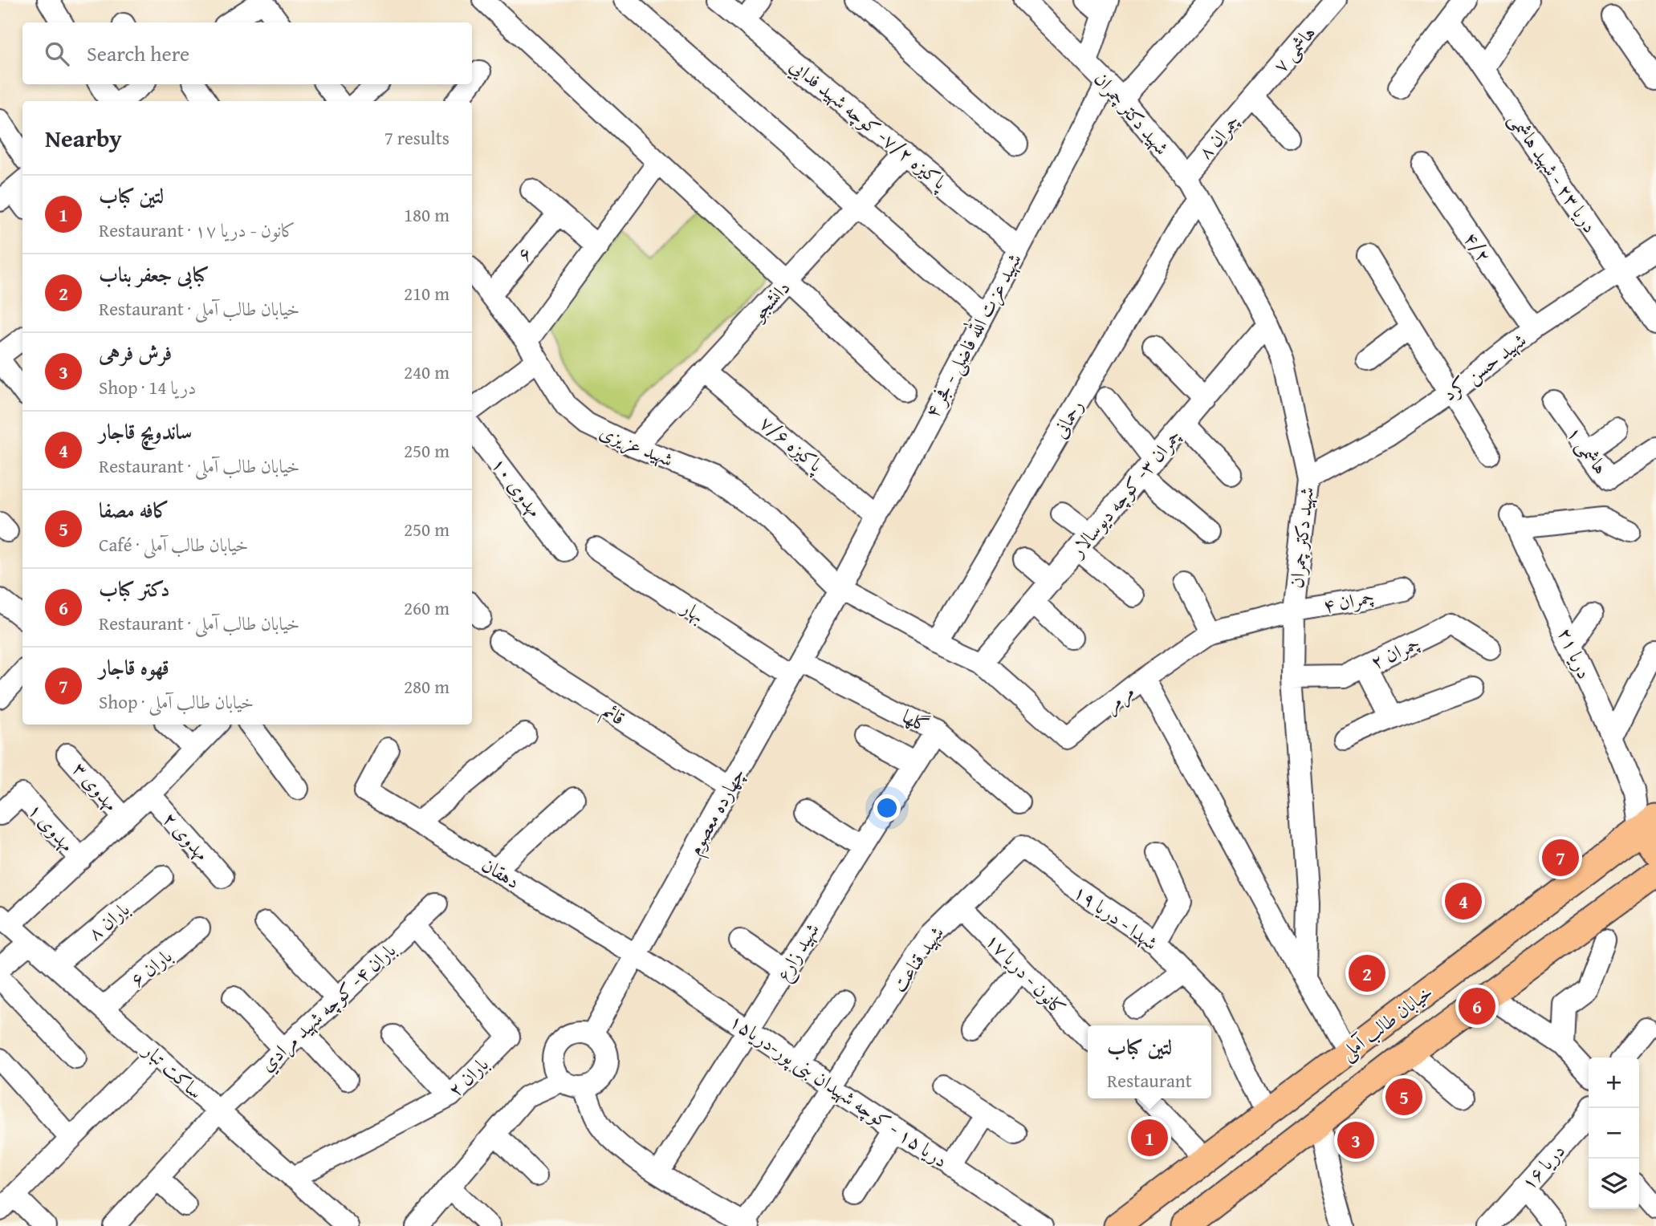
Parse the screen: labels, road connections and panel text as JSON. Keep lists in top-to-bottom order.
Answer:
{
  "streets": {
    "main road": ["خیابان طالب آملی"],
    "street": [
      "هاشمی ۷",
      "شهید دکتر چمران",
      "پاکیزه ۷/۲- كوچه شهيد فدايي",
      "چمران ۸",
      "دریا ۲۳ - شهید هاشمی",
      "۴/۲",
      "۶",
      "دانشجو",
      "شهید عزت الله فاضلی - فجر ۴",
      "شهید حسن کرد",
      "رحمانی",
      "پاکیزه ۷/۶",
      "شهید عزیزی",
      "هاشمی ۱",
      "مهدوی ۱۰",
      "چمران ۳- كوچه ديوسالار",
      "چمران ۴",
      "بهار",
      "چمران ۲",
      "دریا ۲۱",
      "مرمر",
      "قائم",
      "گلها",
      "مهدوی ۳",
      "چهارده معصوم",
      "مهدوی ۱",
      "مهدوی ۲",
      "دهقان",
      "شهدا - دریا ۱۹",
      "باران ۸",
      "شهید زارع",
      "شهید قناعت",
      "باران ۶",
      "کانون - دریا ۱۷",
      "باران ۴- كوچه شهيد مرادي",
      "ساکت تبار",
      "باران ۲",
      "دریا ۱۵ - كوچه شهيدان بنی پور-دريا۱۵",
      "دریا ۱۶"
    ]
  },
  "crossings": [
    ["هاشمی ۷", "چمران ۸"],
    ["شهید دکتر چمران", "چمران ۸"],
    ["شهید دکتر چمران", "شهید عزت الله فاضلی - فجر ۴"],
    ["شهید دکتر چمران", "شهید حسن کرد"],
    ["شهید دکتر چمران", "رحمانی"],
    ["شهید دکتر چمران", "چمران ۳- كوچه ديوسالار"],
    ["شهید دکتر چمران", "چمران ۴"],
    ["شهید دکتر چمران", "چمران ۲"],
    ["شهید دکتر چمران", "مرمر"],
    ["پاکیزه ۷/۲- كوچه شهيد فدايي", "دانشجو"],
    ["پاکیزه ۷/۲- كوچه شهيد فدايي", "شهید عزت الله فاضلی - فجر ۴"],
    ["دریا ۲۳ - شهید هاشمی", "شهید حسن کرد"],
    ["۴/۲", "شهید حسن کرد"],
    ["۶", "شهید عزیزی"],
    ["دانشجو", "پاکیزه ۷/۶"],
    ["دانشجو", "شهید عزیزی"],
    ["شهید عزت الله فاضلی - فجر ۴", "پاکیزه ۷/۶"],
    ["شهید عزت الله فاضلی - فجر ۴", "شهید عزیزی"],
    ["شهید عزت الله فاضلی - فجر ۴", "مرمر"],
    ["شهید عزت الله فاضلی - فجر ۴", "چهارده معصوم"],
    ["رحمانی", "مرمر"],
    ["شهید عزیزی", "مرمر"],
    ["شهید عزیزی", "چهارده معصوم"],
    ["چمران ۳- كوچه ديوسالار", "مرمر"],
    ["چمران ۴", "مرمر"],
    ["بهار", "گلها"],
    ["بهار", "چهارده معصوم"],
    ["دریا ۲۱", "خیابان طالب آملی"],
    ["مرمر", "چهارده معصوم"],
    ["قائم", "چهارده معصوم"],
    ["گلها", "چهارده معصوم"],
    ["گلها", "شهید زارع"],
    ["چهارده معصوم", "دهقان"],
    ["چهارده معصوم", "دریا ۱۵ - كوچه شهيدان بنی پور-دريا۱۵"],
    ["دهقان", "دریا ۱۵ - كوچه شهيدان بنی پور-دريا۱۵"],
    ["شهدا - دریا ۱۹", "شهید قناعت"],
    ["شهدا - دریا ۱۹", "خیابان طالب آملی"],
    ["باران ۸", "ساکت تبار"],
    ["شهید زارع", "دریا ۱۵ - كوچه شهيدان بنی پور-دريا۱۵"],
    ["شهید قناعت", "کانون - دریا ۱۷"],
    ["شهید قناعت", "دریا ۱۵ - كوچه شهيدان بنی پور-دريا۱۵"],
    ["باران ۶", "ساکت تبار"],
    ["باران ۴- كوچه شهيد مرادي", "ساکت تبار"],
    ["باران ۴- كوچه شهيد مرادي", "باران ۲"],
    ["ساکت تبار", "باران ۲"]
  ],
  "page": {
    "search": "Search here",
    "heading": ["Nearby", "7 results"],
    "list": [
      {
        "mark": "1",
        "name": "لتین کباب",
        "note": "Restaurant · کانون - دریا ۱۷",
        "value": "180 m"
      },
      {
        "mark": "2",
        "name": "کبابی جعفر بناب",
        "note": "Restaurant · خیابان طالب آملی",
        "value": "210 m"
      },
      {
        "mark": "3",
        "name": "فرش فرهی",
        "note": "Shop · دریا 14",
        "value": "240 m"
      },
      {
        "mark": "4",
        "name": "ساندویچ قاجار",
        "note": "Restaurant · خیابان طالب آملی",
        "value": "250 m"
      },
      {
        "mark": "5",
        "name": "کافه مصفا",
        "note": "Café · خیابان طالب آملی",
        "value": "250 m"
      },
      {
        "mark": "6",
        "name": "دكتر كباب",
        "note": "Restaurant · خیابان طالب آملی",
        "value": "260 m"
      },
      {
        "mark": "7",
        "name": "قهوه قاجار",
        "note": "Shop · خیابان طالب آملی",
        "value": "280 m"
      }
    ],
    "pins": [
      "7",
      "4",
      "2",
      "6",
      "5",
      "1",
      "3"
    ],
    "popup": ["لتین کباب", "Restaurant"],
    "map_buttons": ["+", "−"]
  }
}
